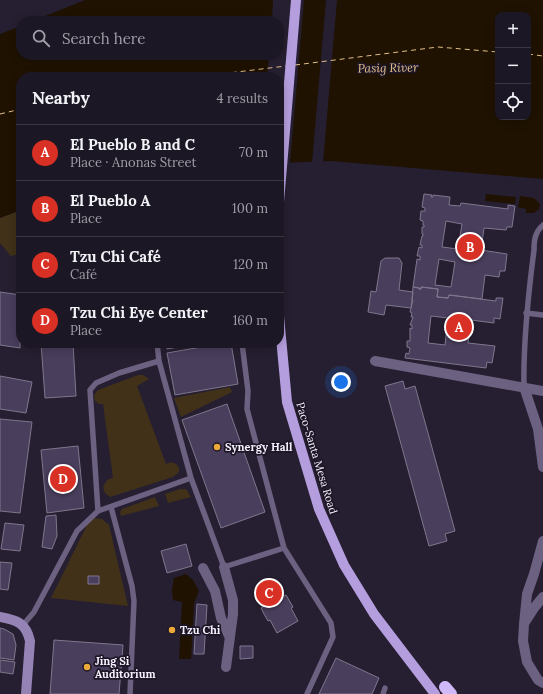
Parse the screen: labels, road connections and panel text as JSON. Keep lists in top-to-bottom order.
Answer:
{
  "streets": {
    "main road": ["Paco-Santa Mesa Road"]
  },
  "water": ["Pasig River"],
  "places": ["Synergy Hall", "Tzu Chi", "Jing Si Auditorium"],
  "page": {
    "map_buttons": ["+", "−"],
    "search": "Search here",
    "heading": ["Nearby", "4 results"],
    "list": [
      {
        "mark": "A",
        "name": "El Pueblo B and C",
        "note": "Place · Anonas Street",
        "value": "70 m"
      },
      {
        "mark": "B",
        "name": "El Pueblo A",
        "note": "Place",
        "value": "100 m"
      },
      {
        "mark": "C",
        "name": "Tzu Chi Café",
        "note": "Café",
        "value": "120 m"
      },
      {
        "mark": "D",
        "name": "Tzu Chi Eye Center",
        "note": "Place",
        "value": "160 m"
      }
    ],
    "pins": [
      "B",
      "A",
      "D",
      "C"
    ]
  }
}
